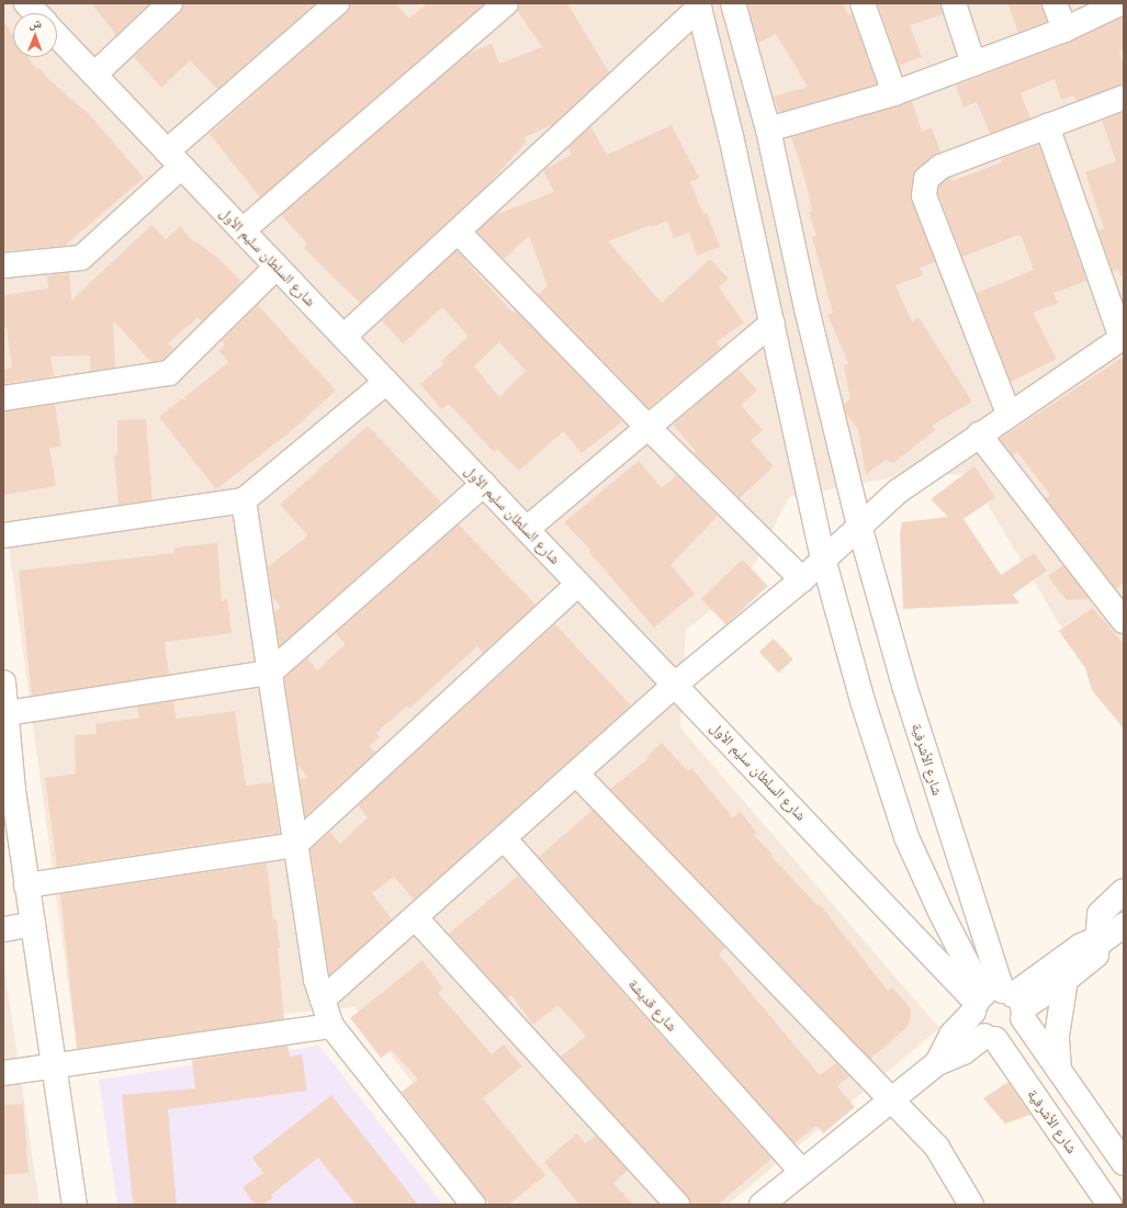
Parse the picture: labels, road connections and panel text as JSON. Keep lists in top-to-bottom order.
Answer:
{
  "streets": {
    "street": ["شارع السلطان سليم الأول", "شارع الأشرفية", "شارع قديشة"]
  },
  "crossings": [
    ["شارع السلطان سليم الأول", "شارع الأشرفية"]
  ],
  "north": "top"
}
